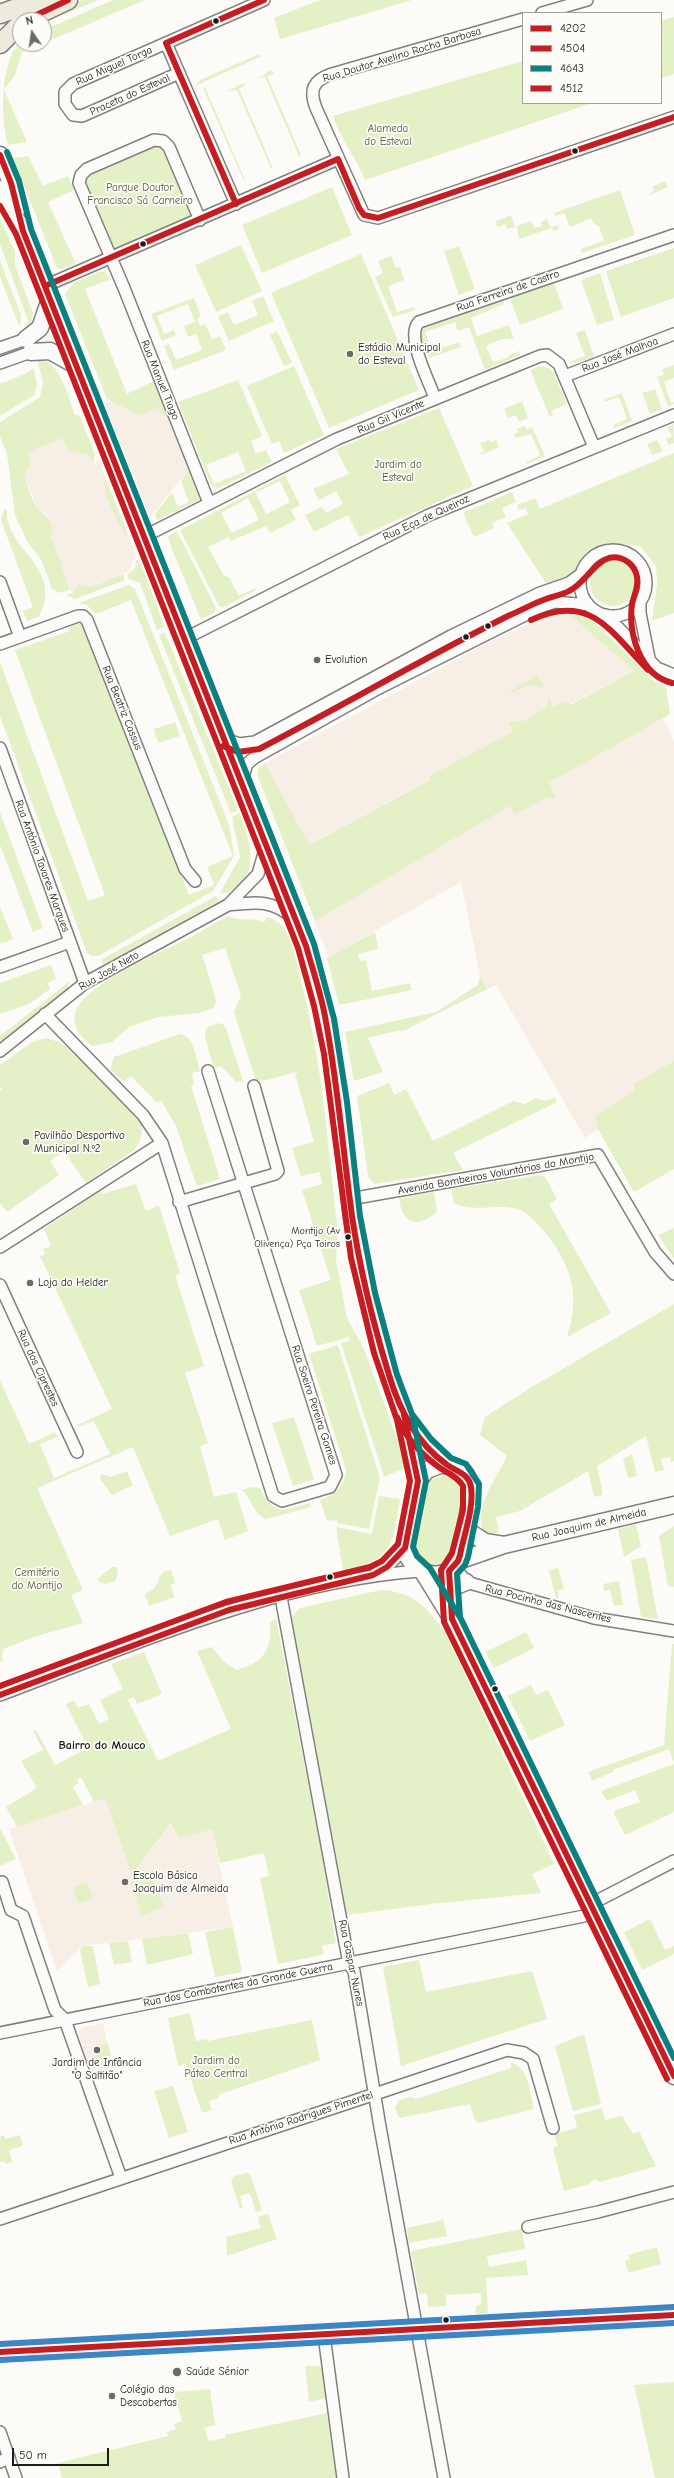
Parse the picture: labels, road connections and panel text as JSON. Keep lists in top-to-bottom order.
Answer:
{
  "streets": {
    "main road": ["Rua Joaquim de Almeida"],
    "street": [
      "Rua Doutor Avelino Rocha Barbosa",
      "Rua Miguel Torga",
      "Praceta do Esteval",
      "Rua Ferreira de Castro",
      "Rua José Malhoa",
      "Rua Manuel Tiago",
      "Rua Gil Vicente",
      "Rua Eça de Queiroz",
      "Rua Beatriz Cassus",
      "Rua António Tavares Marques",
      "Rua José Neto",
      "Avenida Bombeiros Voluntários do Montijo",
      "Rua dos Ciprestes",
      "Rua Soeiro Pereira Gomes",
      "Rua Pocinho das Nascentes",
      "Rua Gaspar Nunes",
      "Rua dos Combatentes da Grande Guerra",
      "Rua António Rodrigues Pimentel"
    ]
  },
  "crossings": [
    ["Rua Miguel Torga", "Praceta do Esteval"],
    ["Rua Ferreira de Castro", "Rua Gil Vicente"],
    ["Rua José Malhoa", "Rua Gil Vicente"],
    ["Rua Manuel Tiago", "Rua Gil Vicente"],
    ["Rua Gil Vicente", "Rua Eça de Queiroz"],
    ["Rua António Tavares Marques", "Rua José Neto"],
    ["Rua José Neto", "Rua Soeiro Pereira Gomes"],
    ["Rua Gaspar Nunes", "Rua dos Combatentes da Grande Guerra"],
    ["Rua Gaspar Nunes", "Rua António Rodrigues Pimentel"]
  ],
  "districts": ["Bairro do Mouco"],
  "parks": [
    "Alameda do Esteval",
    "Parque Doutor Francisco Sá Carneiro",
    "Jardim do Esteval",
    "Cemitério do Montijo",
    "Jardim do Páteo Central"
  ],
  "places": [
    "Estádio Municipal do Esteval",
    "Evolution",
    "Pavilhão Desportivo Municipal N.º2",
    "Montijo (Av Olivença) Pça Toiros",
    "Loja do Helder",
    "Escola Básica Joaquim de Almeida",
    "Jardim de Infância \"O Saltitão\"",
    "Saúde Sénior",
    "Colégio das Descobertas"
  ],
  "lines": [
    "transit line 4202",
    "transit line 4643",
    "transit line 4504",
    "transit line 4512"
  ],
  "legend": [
    "4202",
    "4504",
    "4643",
    "4512"
  ],
  "scale_bar": "50 m",
  "north": "top"
}
